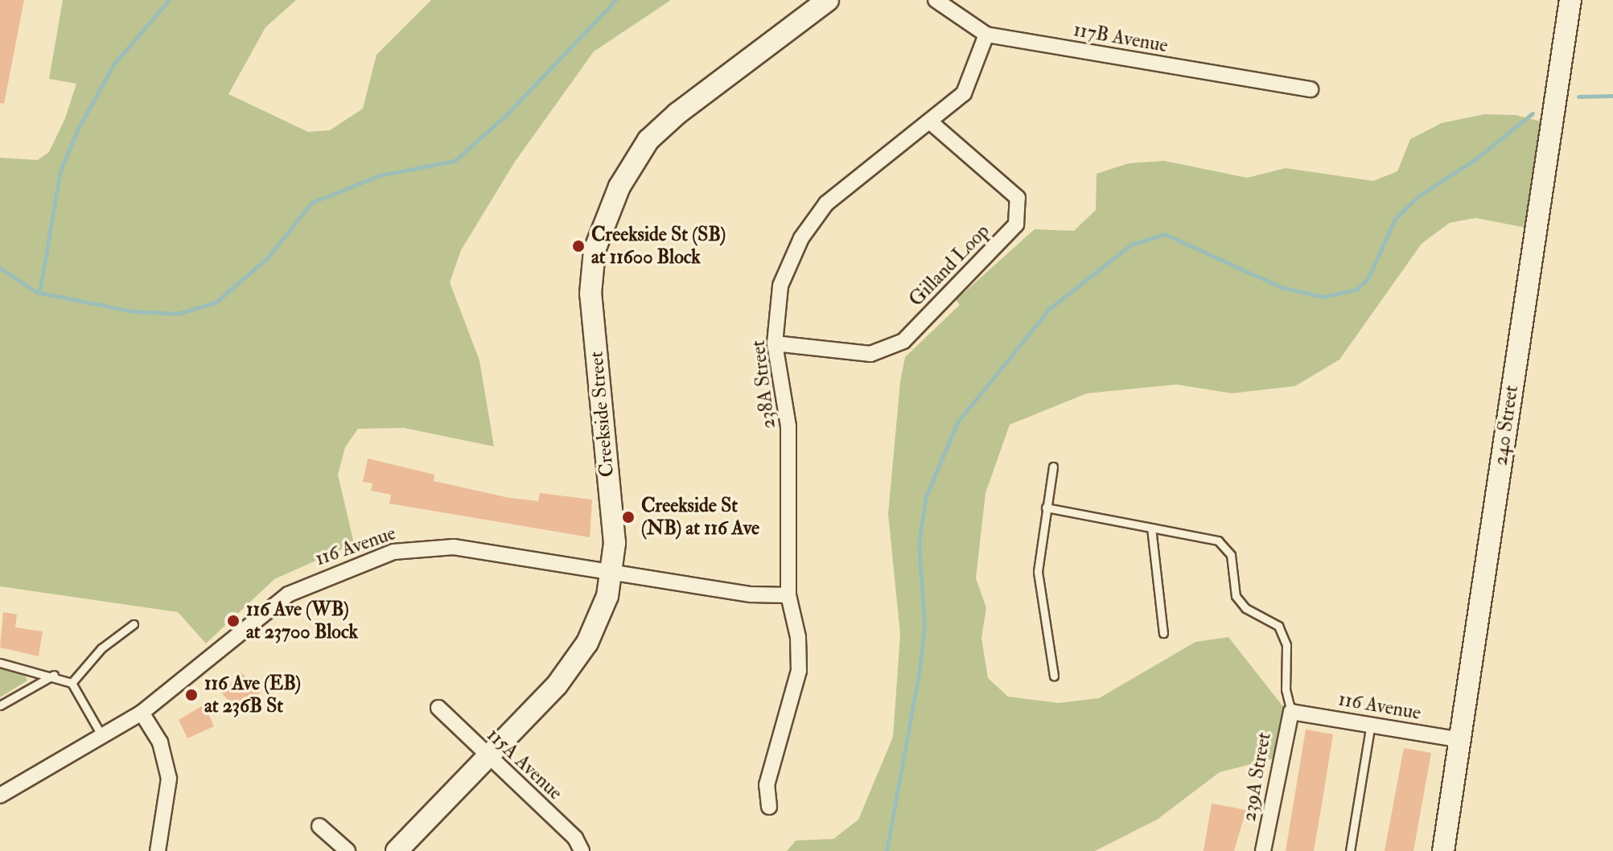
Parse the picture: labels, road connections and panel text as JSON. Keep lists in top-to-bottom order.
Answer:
{
  "streets": {
    "street": [
      "117B Avenue",
      "Gilland Loop",
      "238A Street",
      "Creekside Street",
      "240 Street",
      "116 Avenue",
      "115A Avenue",
      "239A Street"
    ]
  },
  "crossings": [
    ["117B Avenue", "238A Street"],
    ["Gilland Loop", "238A Street"],
    ["238A Street", "116 Avenue"],
    ["Creekside Street", "116 Avenue"],
    ["Creekside Street", "115A Avenue"],
    ["240 Street", "116 Avenue"],
    ["116 Avenue", "239A Street"]
  ],
  "places": [
    "Creekside St (SB) at 11600 Block",
    "Creekside St (NB) at 116 Ave",
    "116 Ave (WB) at 23700 Block",
    "116 Ave (EB) at 236B St"
  ]
}
